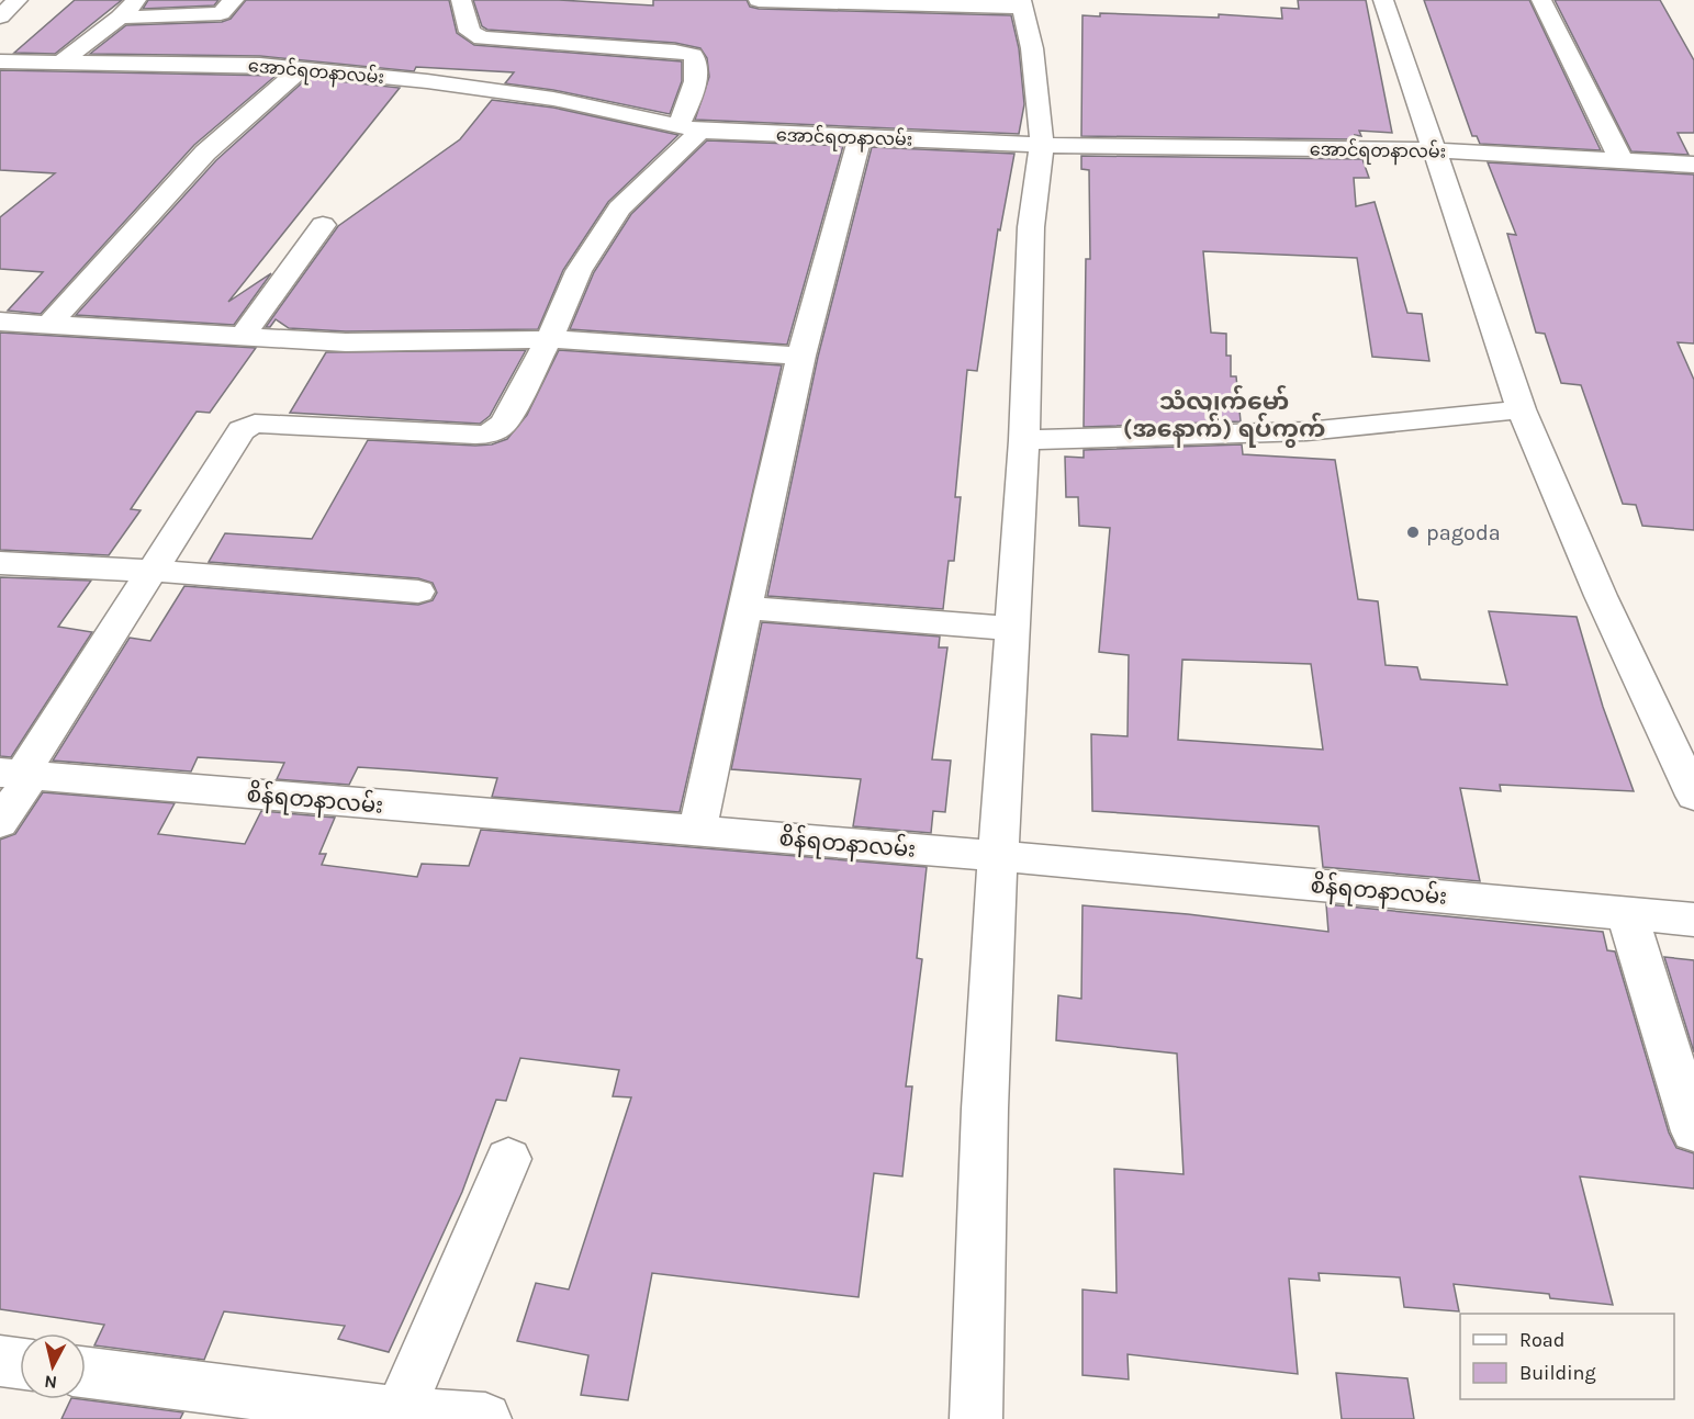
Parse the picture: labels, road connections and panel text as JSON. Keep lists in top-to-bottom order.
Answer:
{
  "streets": {
    "street": ["အောင်ရတနာလမ်း", "စိန်ရတနာလမ်း"]
  },
  "districts": ["သံလျက်မော် (အနောက်) ရပ်ကွက်"],
  "places": ["pagoda"],
  "legend": ["Road", "Building"],
  "north": "bottom"
}
